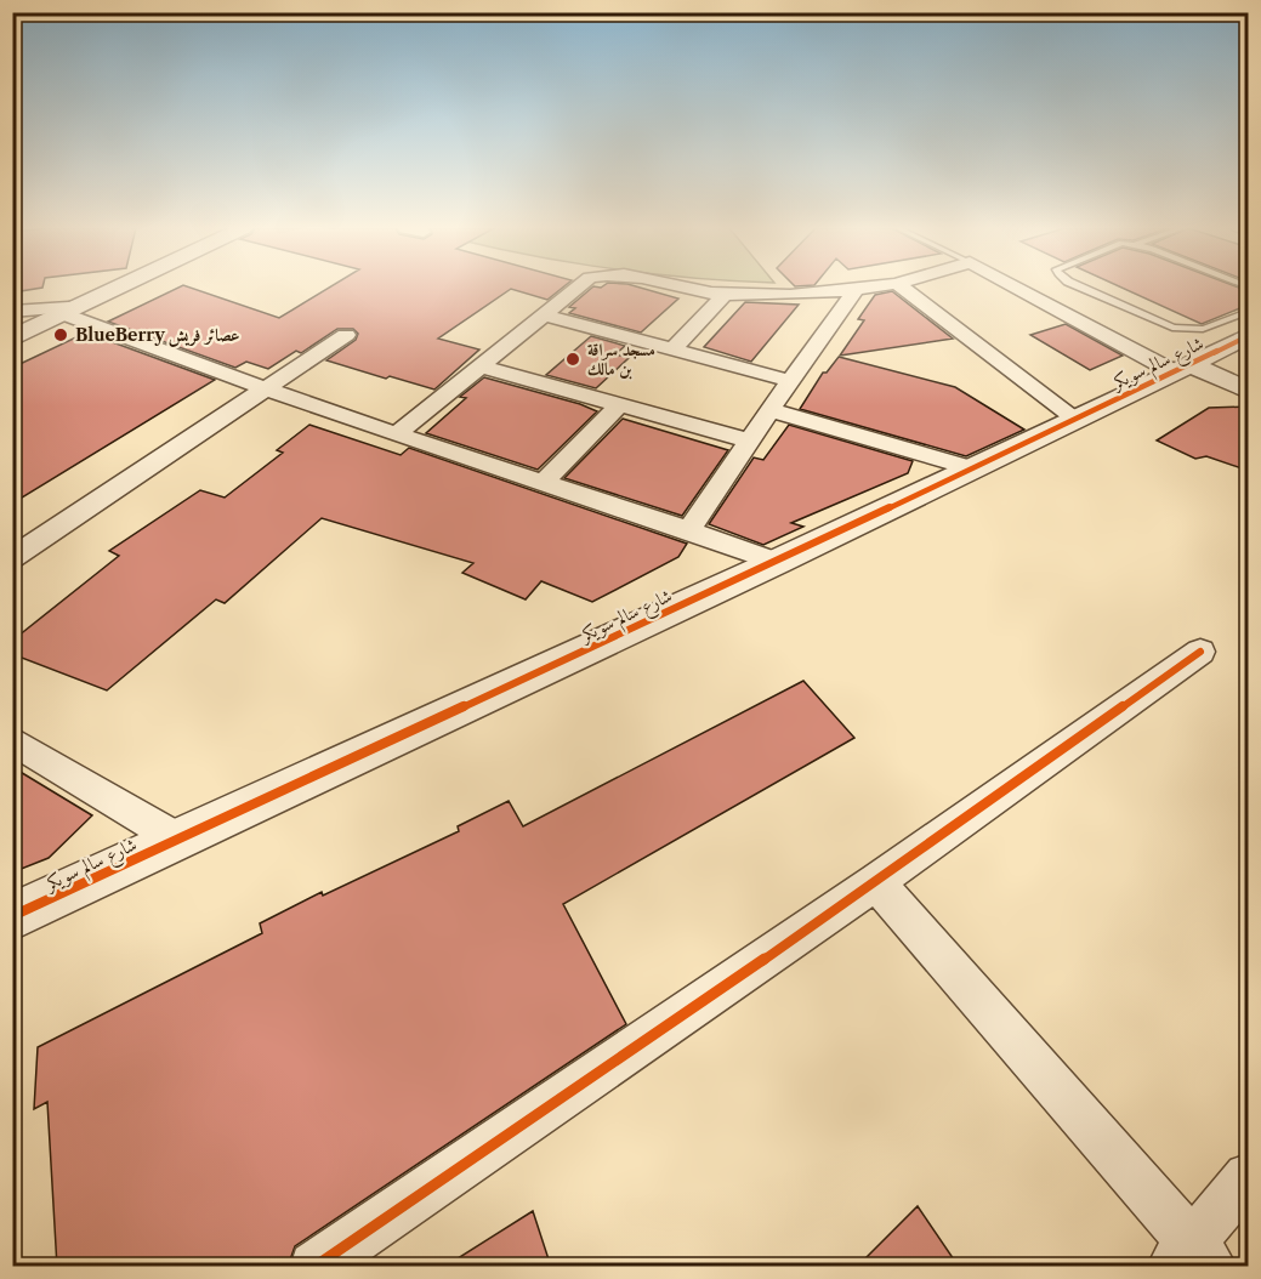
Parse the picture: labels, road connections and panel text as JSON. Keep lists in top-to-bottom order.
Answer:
{
  "streets": {
    "street": ["شارع سالم سويكر"]
  },
  "places": ["BlueBerry عصائر فريش", "مسجد سراقة بن مالك"]
}
